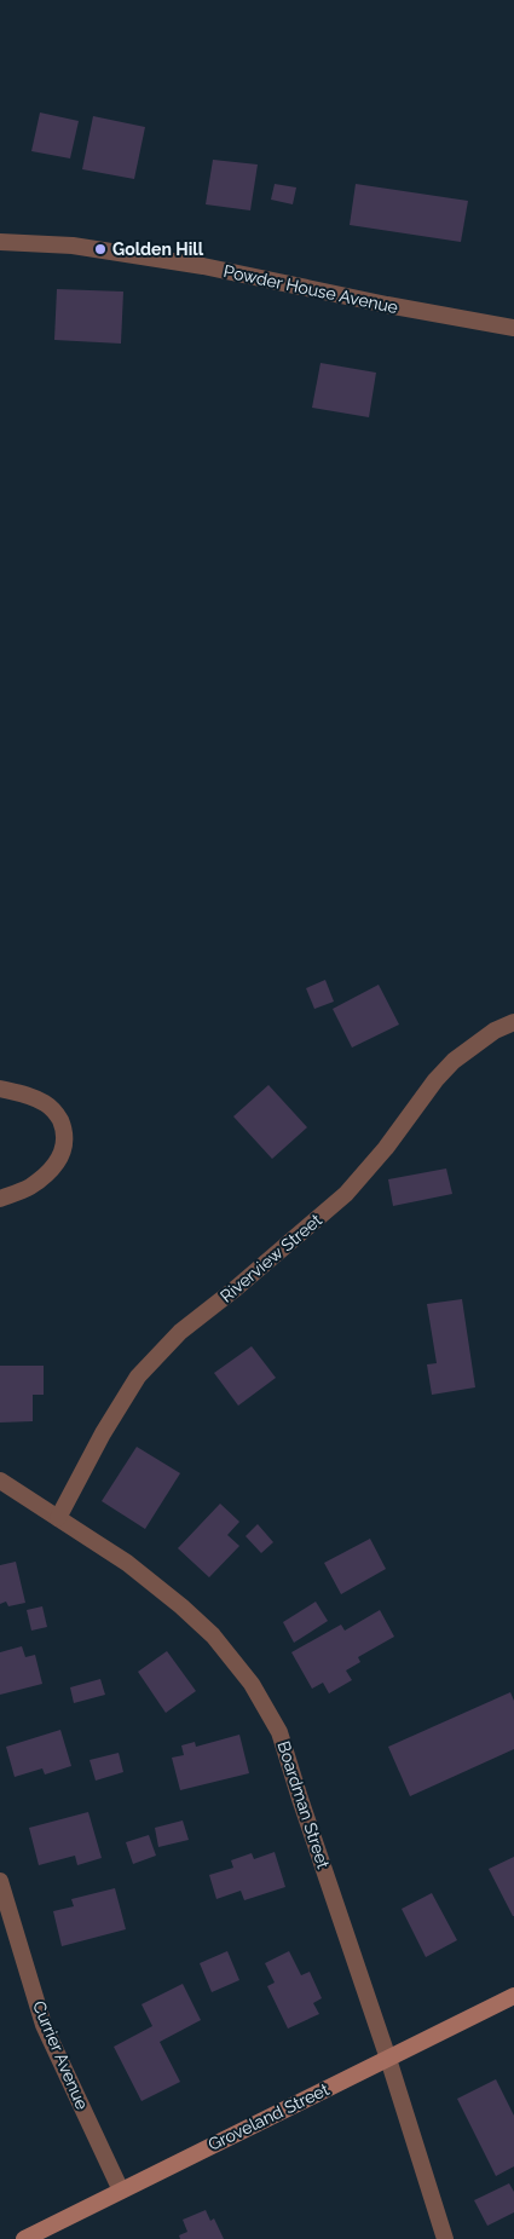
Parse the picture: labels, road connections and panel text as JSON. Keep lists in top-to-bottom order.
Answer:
{
  "streets": {
    "main road": ["Groveland Street"],
    "street": [
      "Powder House Avenue",
      "Riverview Street",
      "Boardman Street",
      "Currier Avenue"
    ]
  },
  "crossings": [
    ["Riverview Street", "Boardman Street"],
    ["Boardman Street", "Groveland Street"],
    ["Currier Avenue", "Groveland Street"]
  ],
  "places": ["Golden Hill"]
}
